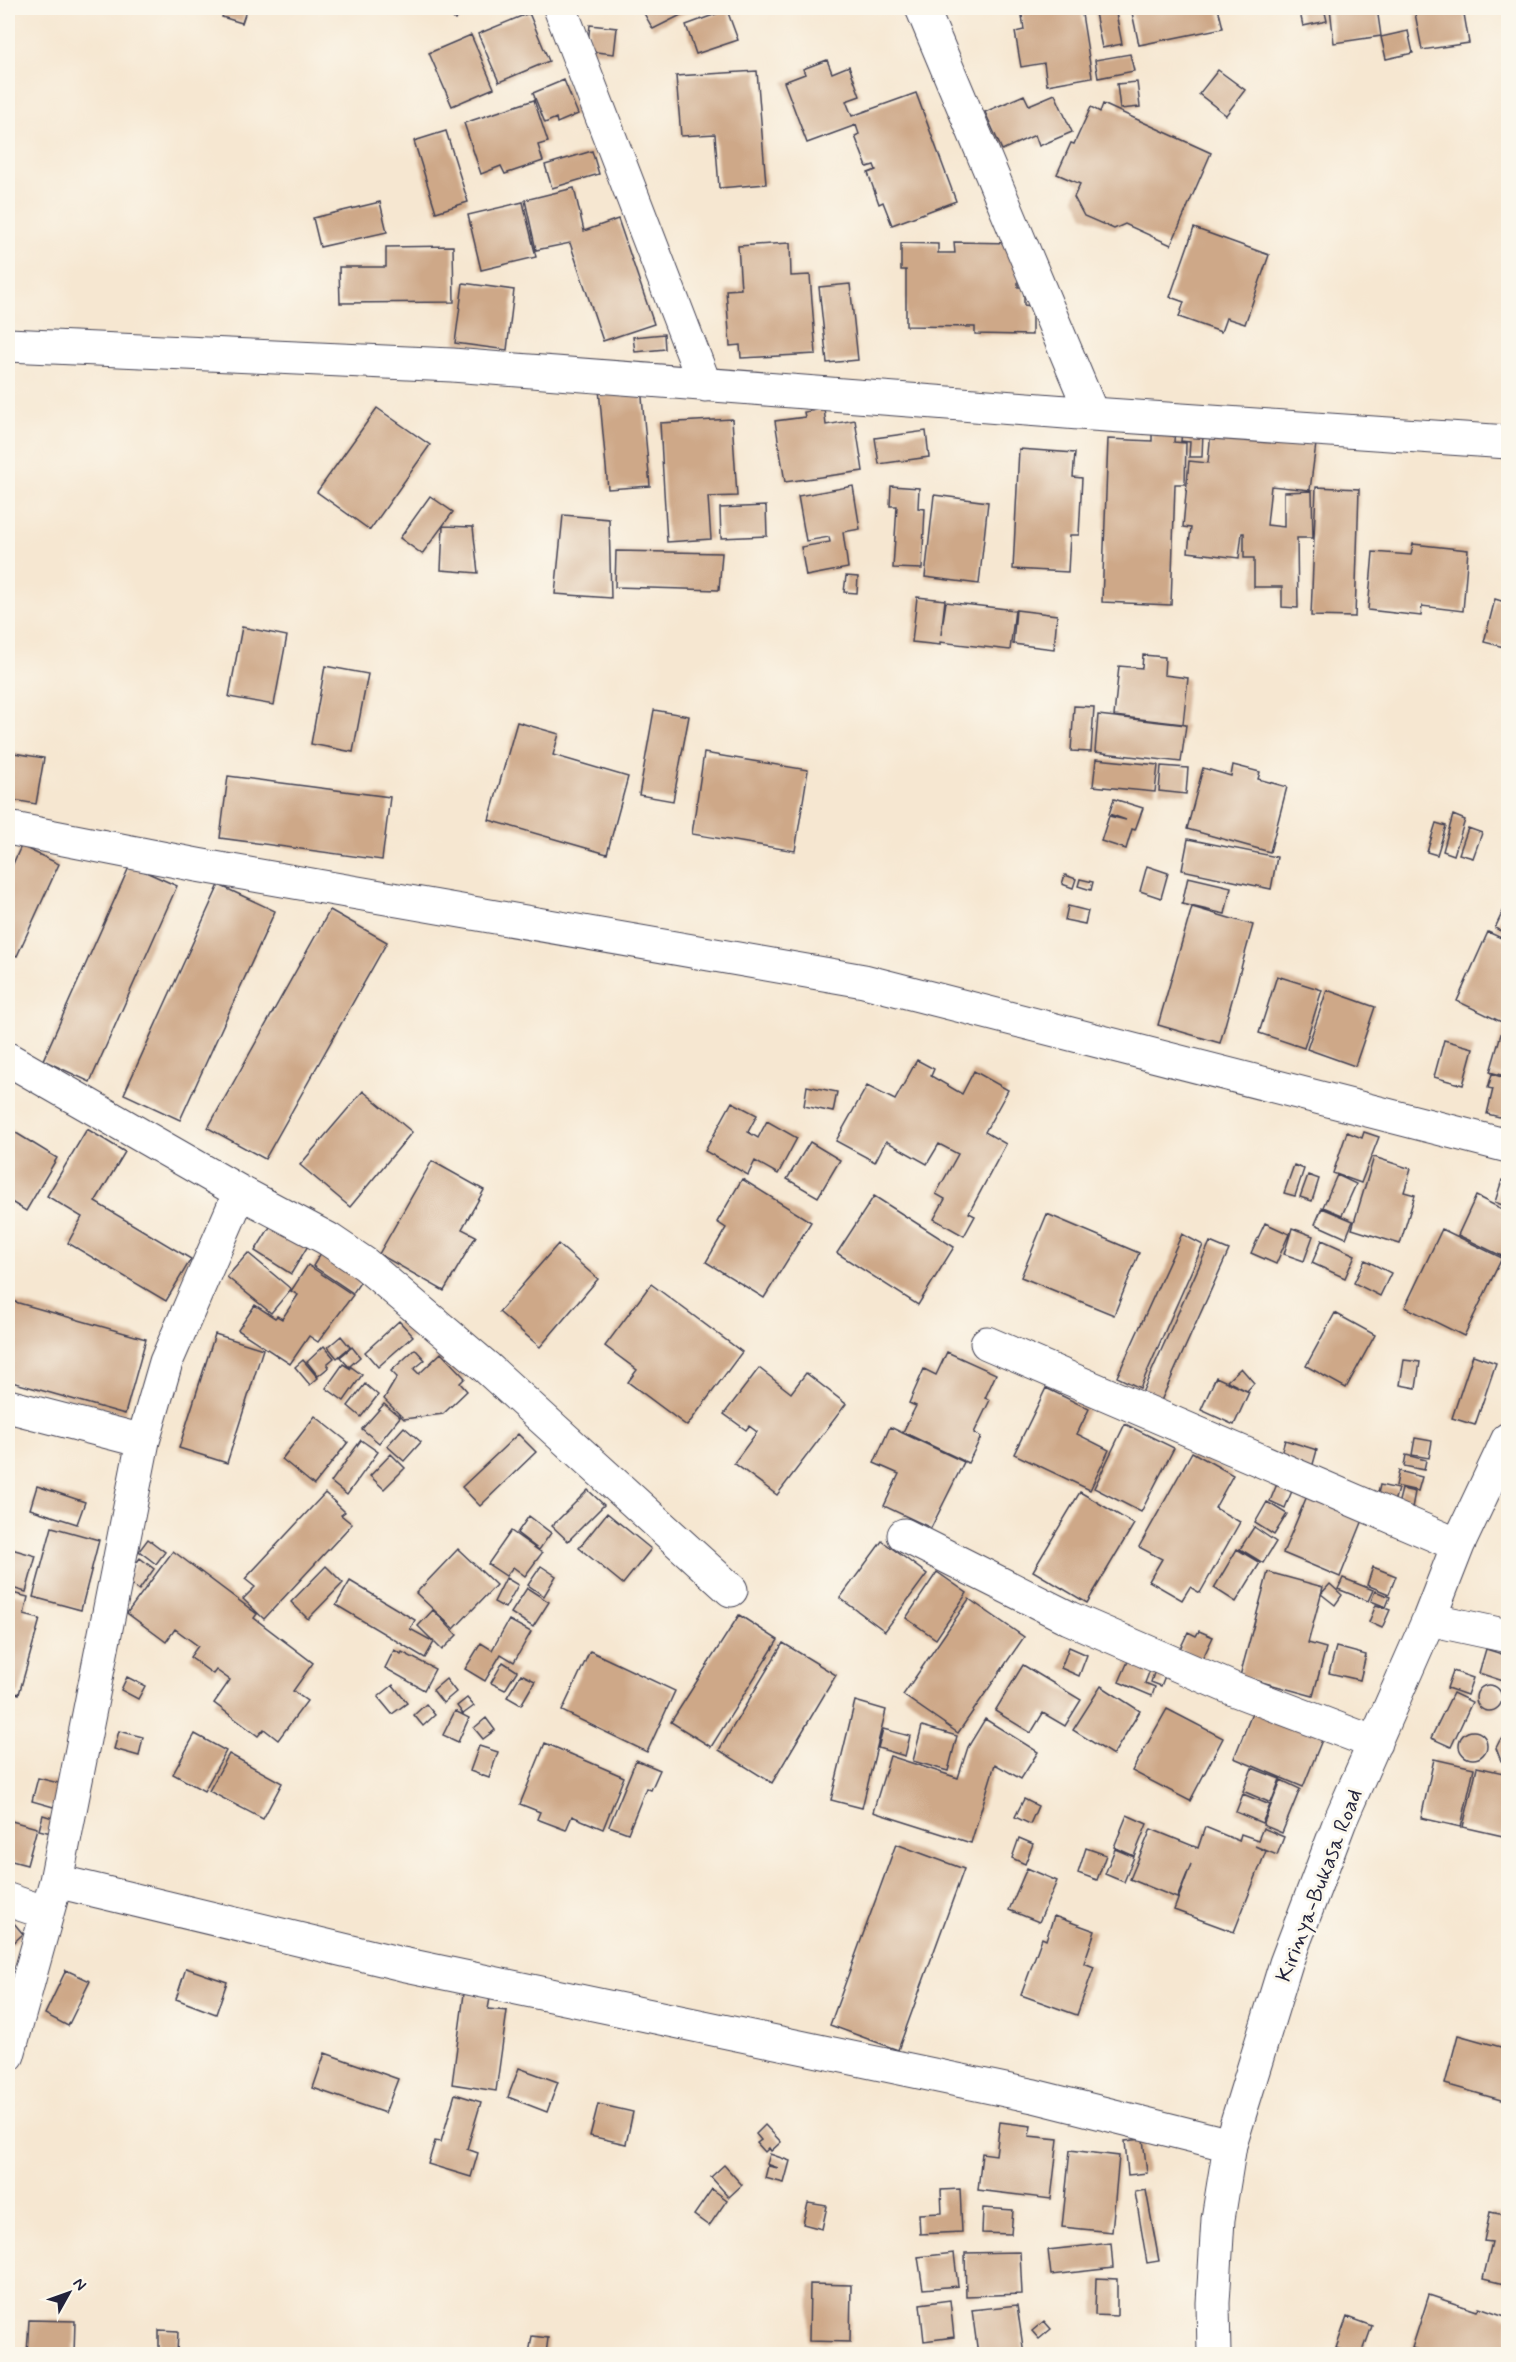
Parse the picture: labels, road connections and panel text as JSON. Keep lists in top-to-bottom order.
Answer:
{
  "streets": {
    "street": ["Kirinya-Bukasa Road"]
  },
  "north": "top right"
}
